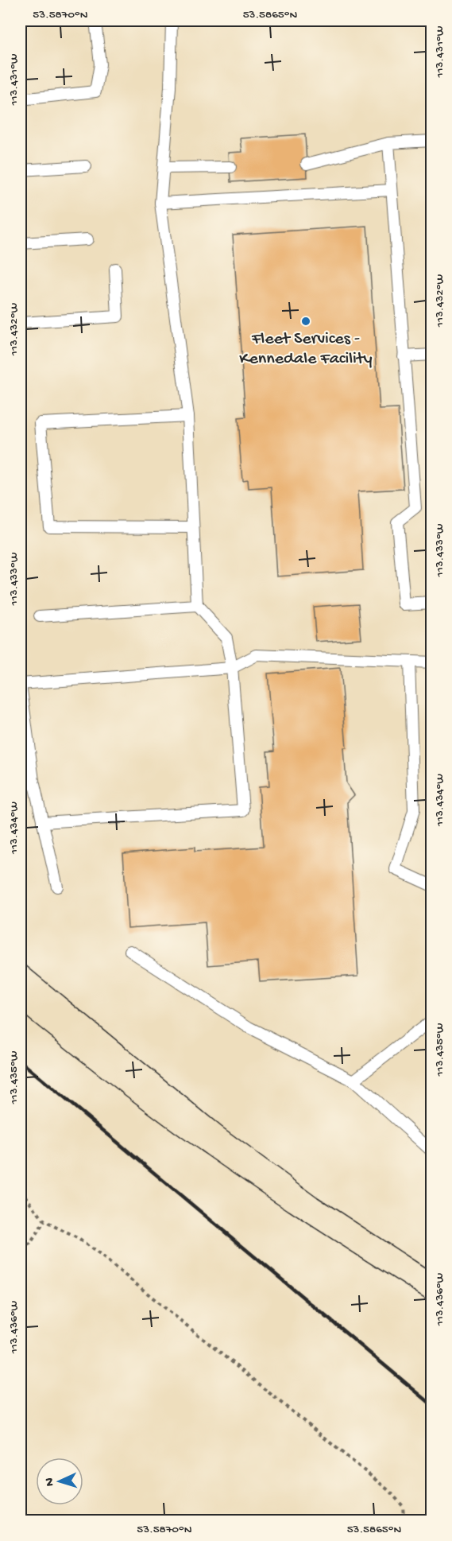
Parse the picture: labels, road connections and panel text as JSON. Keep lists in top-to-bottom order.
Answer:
{
  "places": ["Fleet Services - Kennedale Facility"],
  "north": "left",
  "coordinates": [
    "53.5870°N",
    "53.5865°N",
    "113.431°W",
    "113.432°W",
    "113.433°W",
    "113.434°W",
    "113.435°W",
    "113.436°W"
  ]
}
